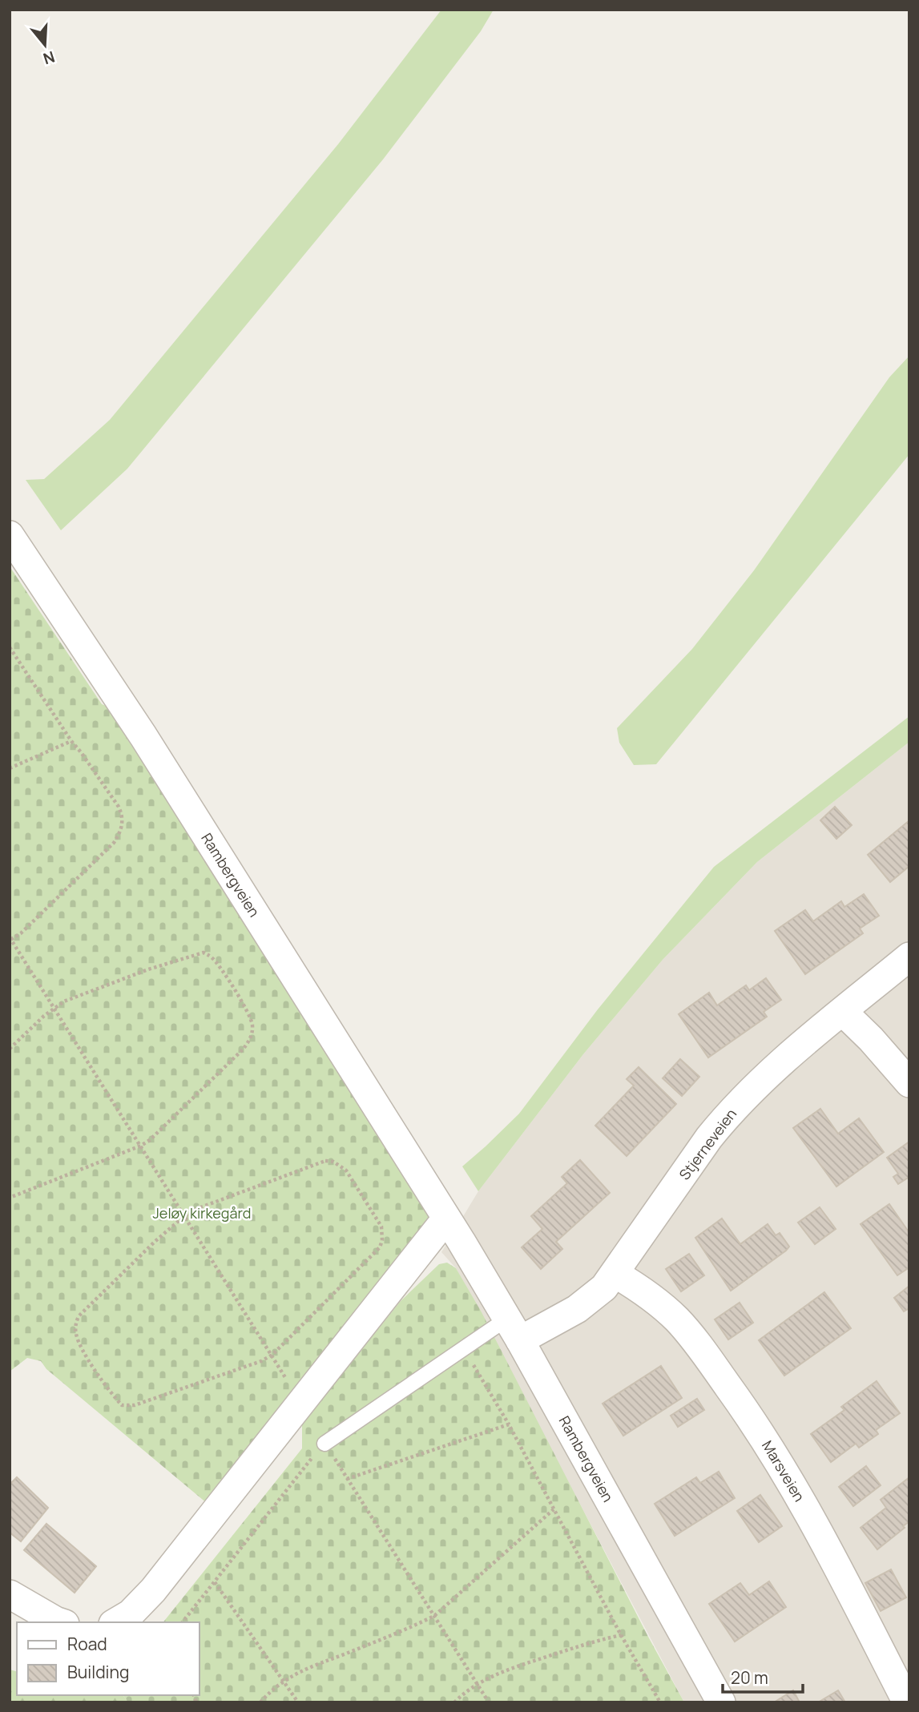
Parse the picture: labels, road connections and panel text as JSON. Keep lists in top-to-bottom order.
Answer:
{
  "streets": {
    "street": ["Rambergveien", "Stjerneveien", "Marsveien"]
  },
  "crossings": [
    ["Rambergveien", "Stjerneveien"],
    ["Stjerneveien", "Marsveien"]
  ],
  "parks": ["Jeløy kirkegård"],
  "legend": ["Road", "Building"],
  "scale_bar": "20 m",
  "north": "bottom"
}
